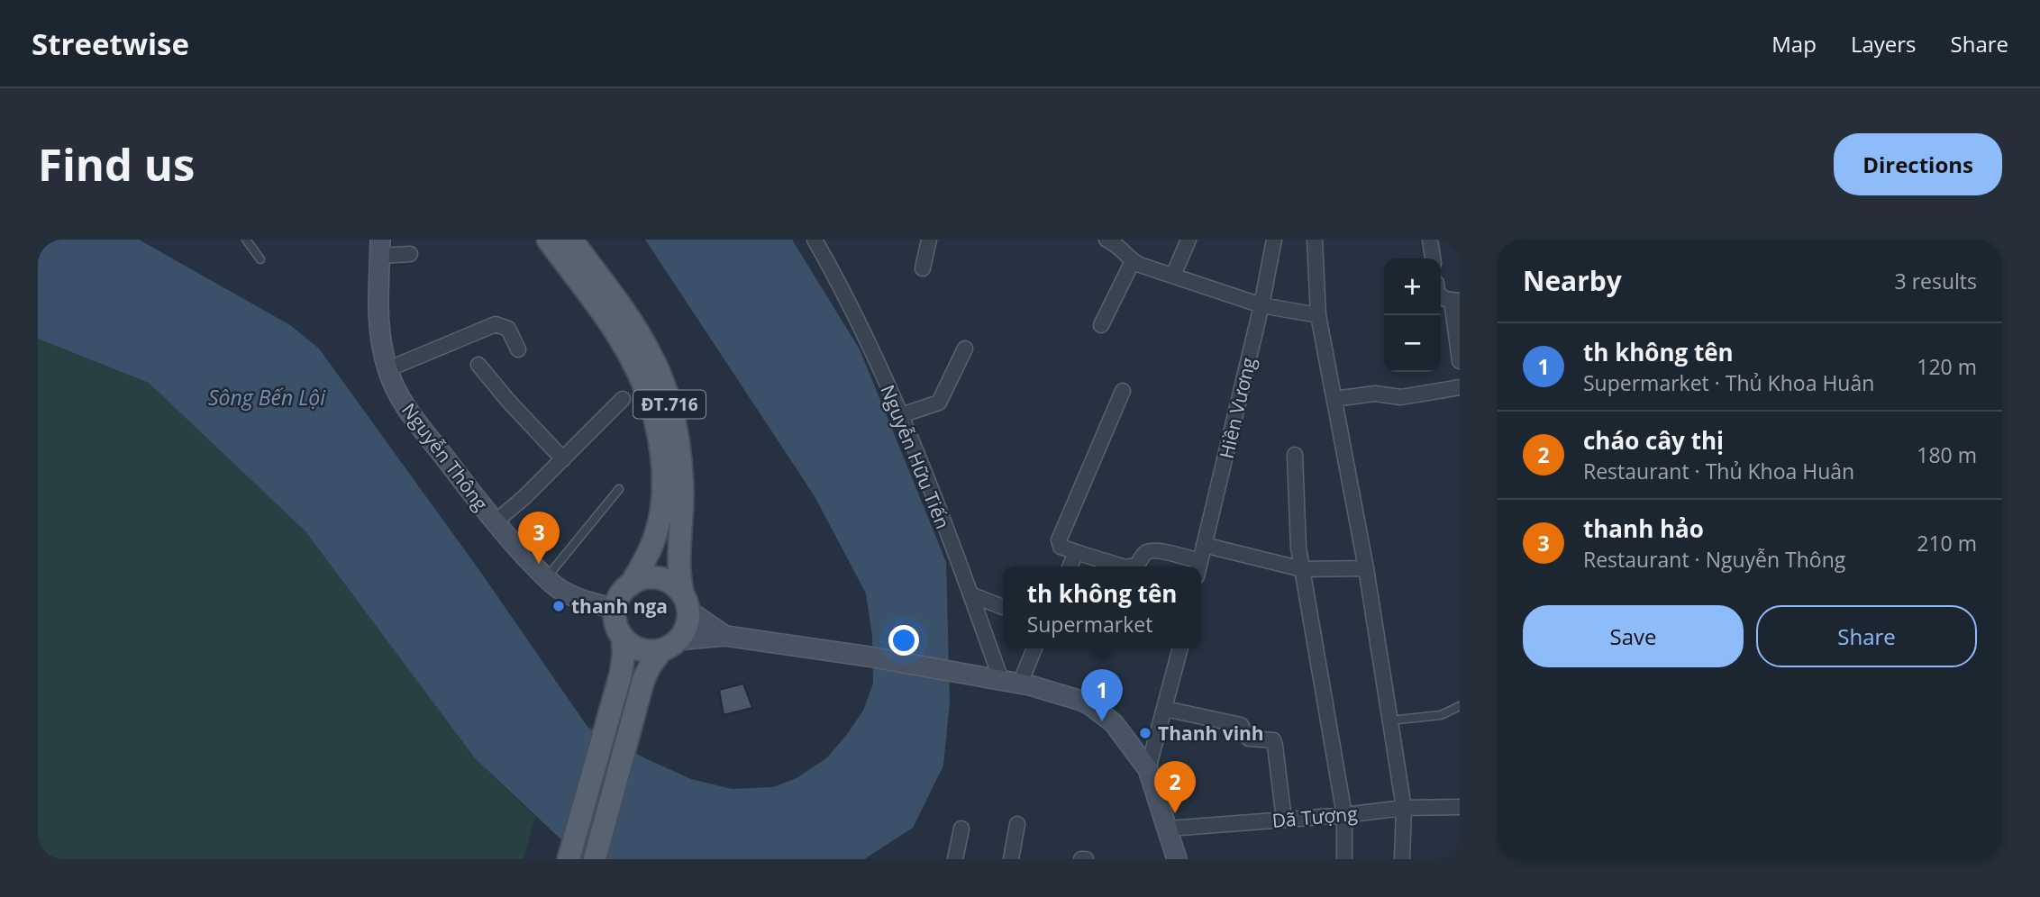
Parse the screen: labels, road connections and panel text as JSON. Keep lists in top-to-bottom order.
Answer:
{
  "streets": {
    "main road": ["ĐT.716", "Nguyễn Thông"],
    "street": ["Hiền Vương", "Nguyễn Hữu Tiến", "Dã Tượng"]
  },
  "crossings": [
    ["ĐT.716", "Nguyễn Thông"]
  ],
  "water": ["Sông Bến Lội"],
  "places": ["thanh nga", "Thanh vinh"],
  "page": {
    "header": "Streetwise",
    "nav": ["Map", "Layers", "Share"],
    "buttons": [
      "Directions",
      ["Save", "Share"]
    ],
    "title": "Find us",
    "heading": ["Nearby", "3 results"],
    "map_buttons": ["+", "−"],
    "list": [
      {
        "mark": "1",
        "name": "th không tên",
        "note": "Supermarket · Thủ Khoa Huân",
        "value": "120 m"
      },
      {
        "mark": "2",
        "name": "cháo cây thị",
        "note": "Restaurant · Thủ Khoa Huân",
        "value": "180 m"
      },
      {
        "mark": "3",
        "name": "thanh hảo",
        "note": "Restaurant · Nguyễn Thông",
        "value": "210 m"
      }
    ],
    "pins": ["3", "1", "2"],
    "popup": ["th không tên", "Supermarket"]
  }
}
